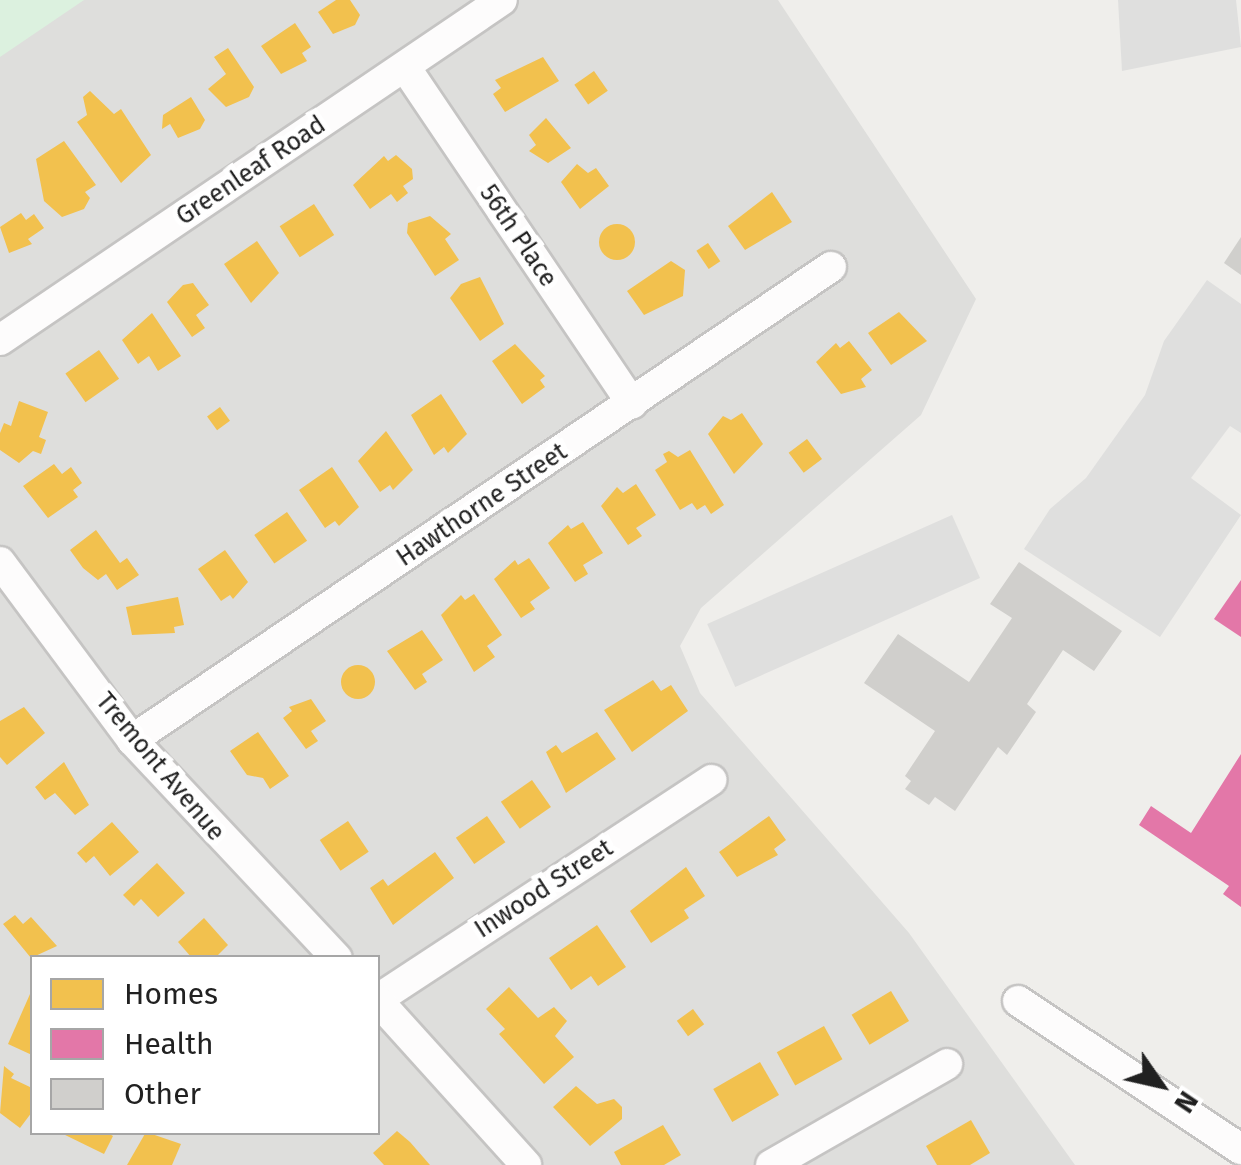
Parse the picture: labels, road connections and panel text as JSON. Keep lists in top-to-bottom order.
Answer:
{
  "streets": {
    "street": [
      "Greenleaf Road",
      "56th Place",
      "Hawthorne Street",
      "Tremont Avenue",
      "Inwood Street"
    ]
  },
  "crossings": [
    ["Greenleaf Road", "56th Place"],
    ["56th Place", "Hawthorne Street"],
    ["Hawthorne Street", "Tremont Avenue"]
  ],
  "legend": ["Homes", "Health", "Other"],
  "north": "bottom right"
}
